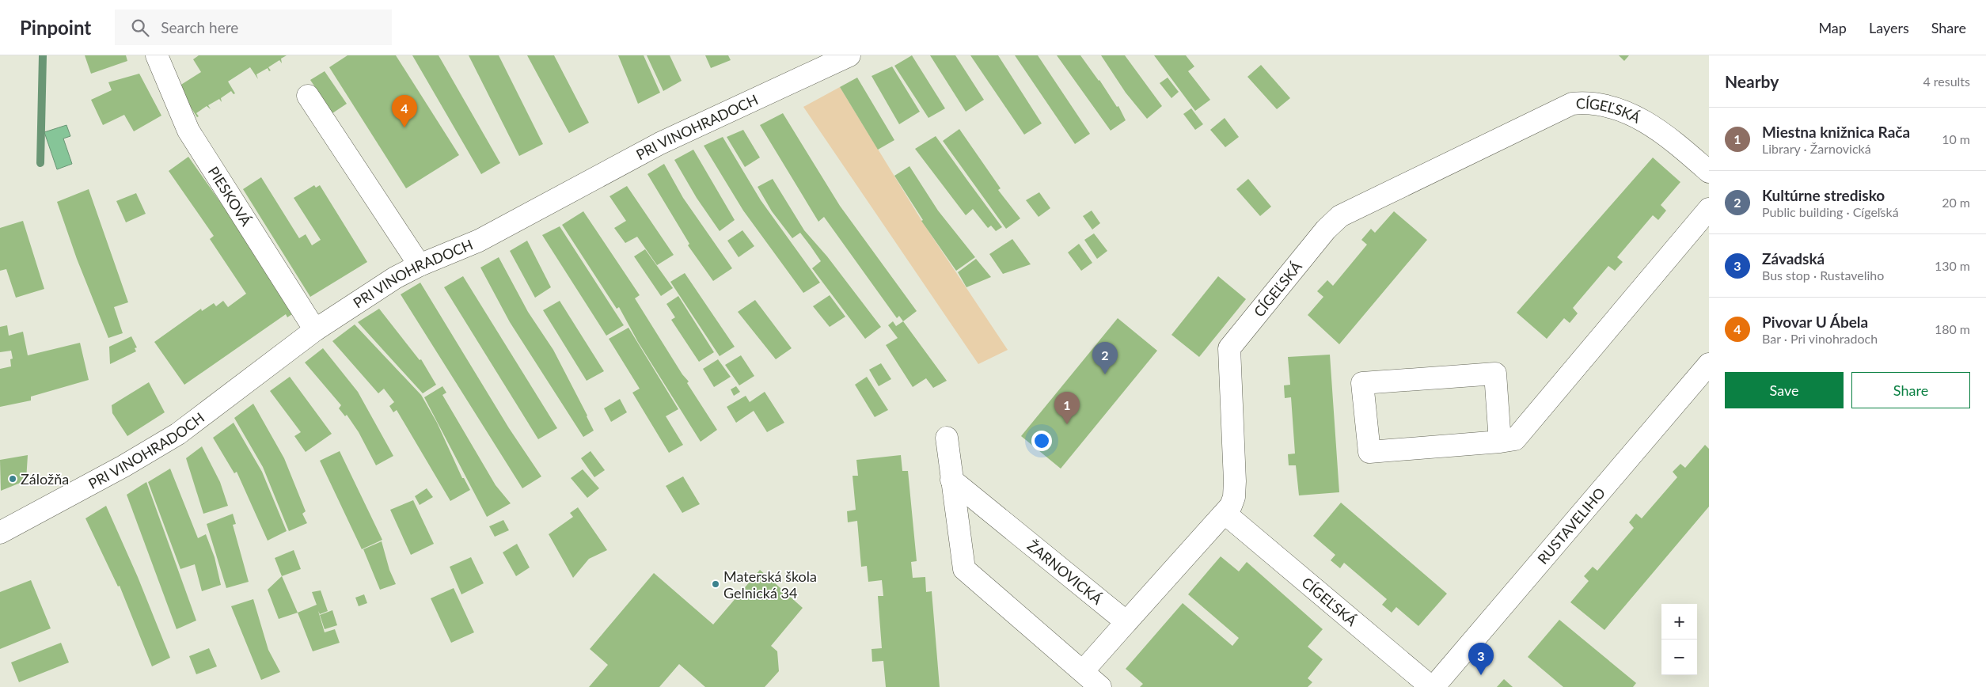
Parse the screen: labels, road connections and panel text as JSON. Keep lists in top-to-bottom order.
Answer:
{
  "streets": {
    "street": [
      "CÍGEĽSKÁ",
      "PRI VINOHRADOCH",
      "PIESKOVÁ",
      "RUSTAVELIHO",
      "ŽARNOVICKÁ"
    ]
  },
  "crossings": [
    ["CÍGEĽSKÁ", "RUSTAVELIHO"],
    ["PRI VINOHRADOCH", "PIESKOVÁ"]
  ],
  "places": ["Záložňa", "Materská škola Gelnická 34"],
  "page": {
    "header": "Pinpoint",
    "search": "Search here",
    "nav": ["Map", "Layers", "Share"],
    "heading": ["Nearby", "4 results"],
    "pins": [
      "4",
      "2",
      "1",
      "3"
    ],
    "list": [
      {
        "mark": "1",
        "name": "Miestna knižnica Rača",
        "note": "Library · Žarnovická",
        "value": "10 m"
      },
      {
        "mark": "2",
        "name": "Kultúrne stredisko",
        "note": "Public building · Cígeľská",
        "value": "20 m"
      },
      {
        "mark": "3",
        "name": "Závadská",
        "note": "Bus stop · Rustaveliho",
        "value": "130 m"
      },
      {
        "mark": "4",
        "name": "Pivovar U Ábela",
        "note": "Bar · Pri vinohradoch",
        "value": "180 m"
      }
    ],
    "buttons": ["Save", "Share"],
    "map_buttons": ["+", "−"]
  }
}
